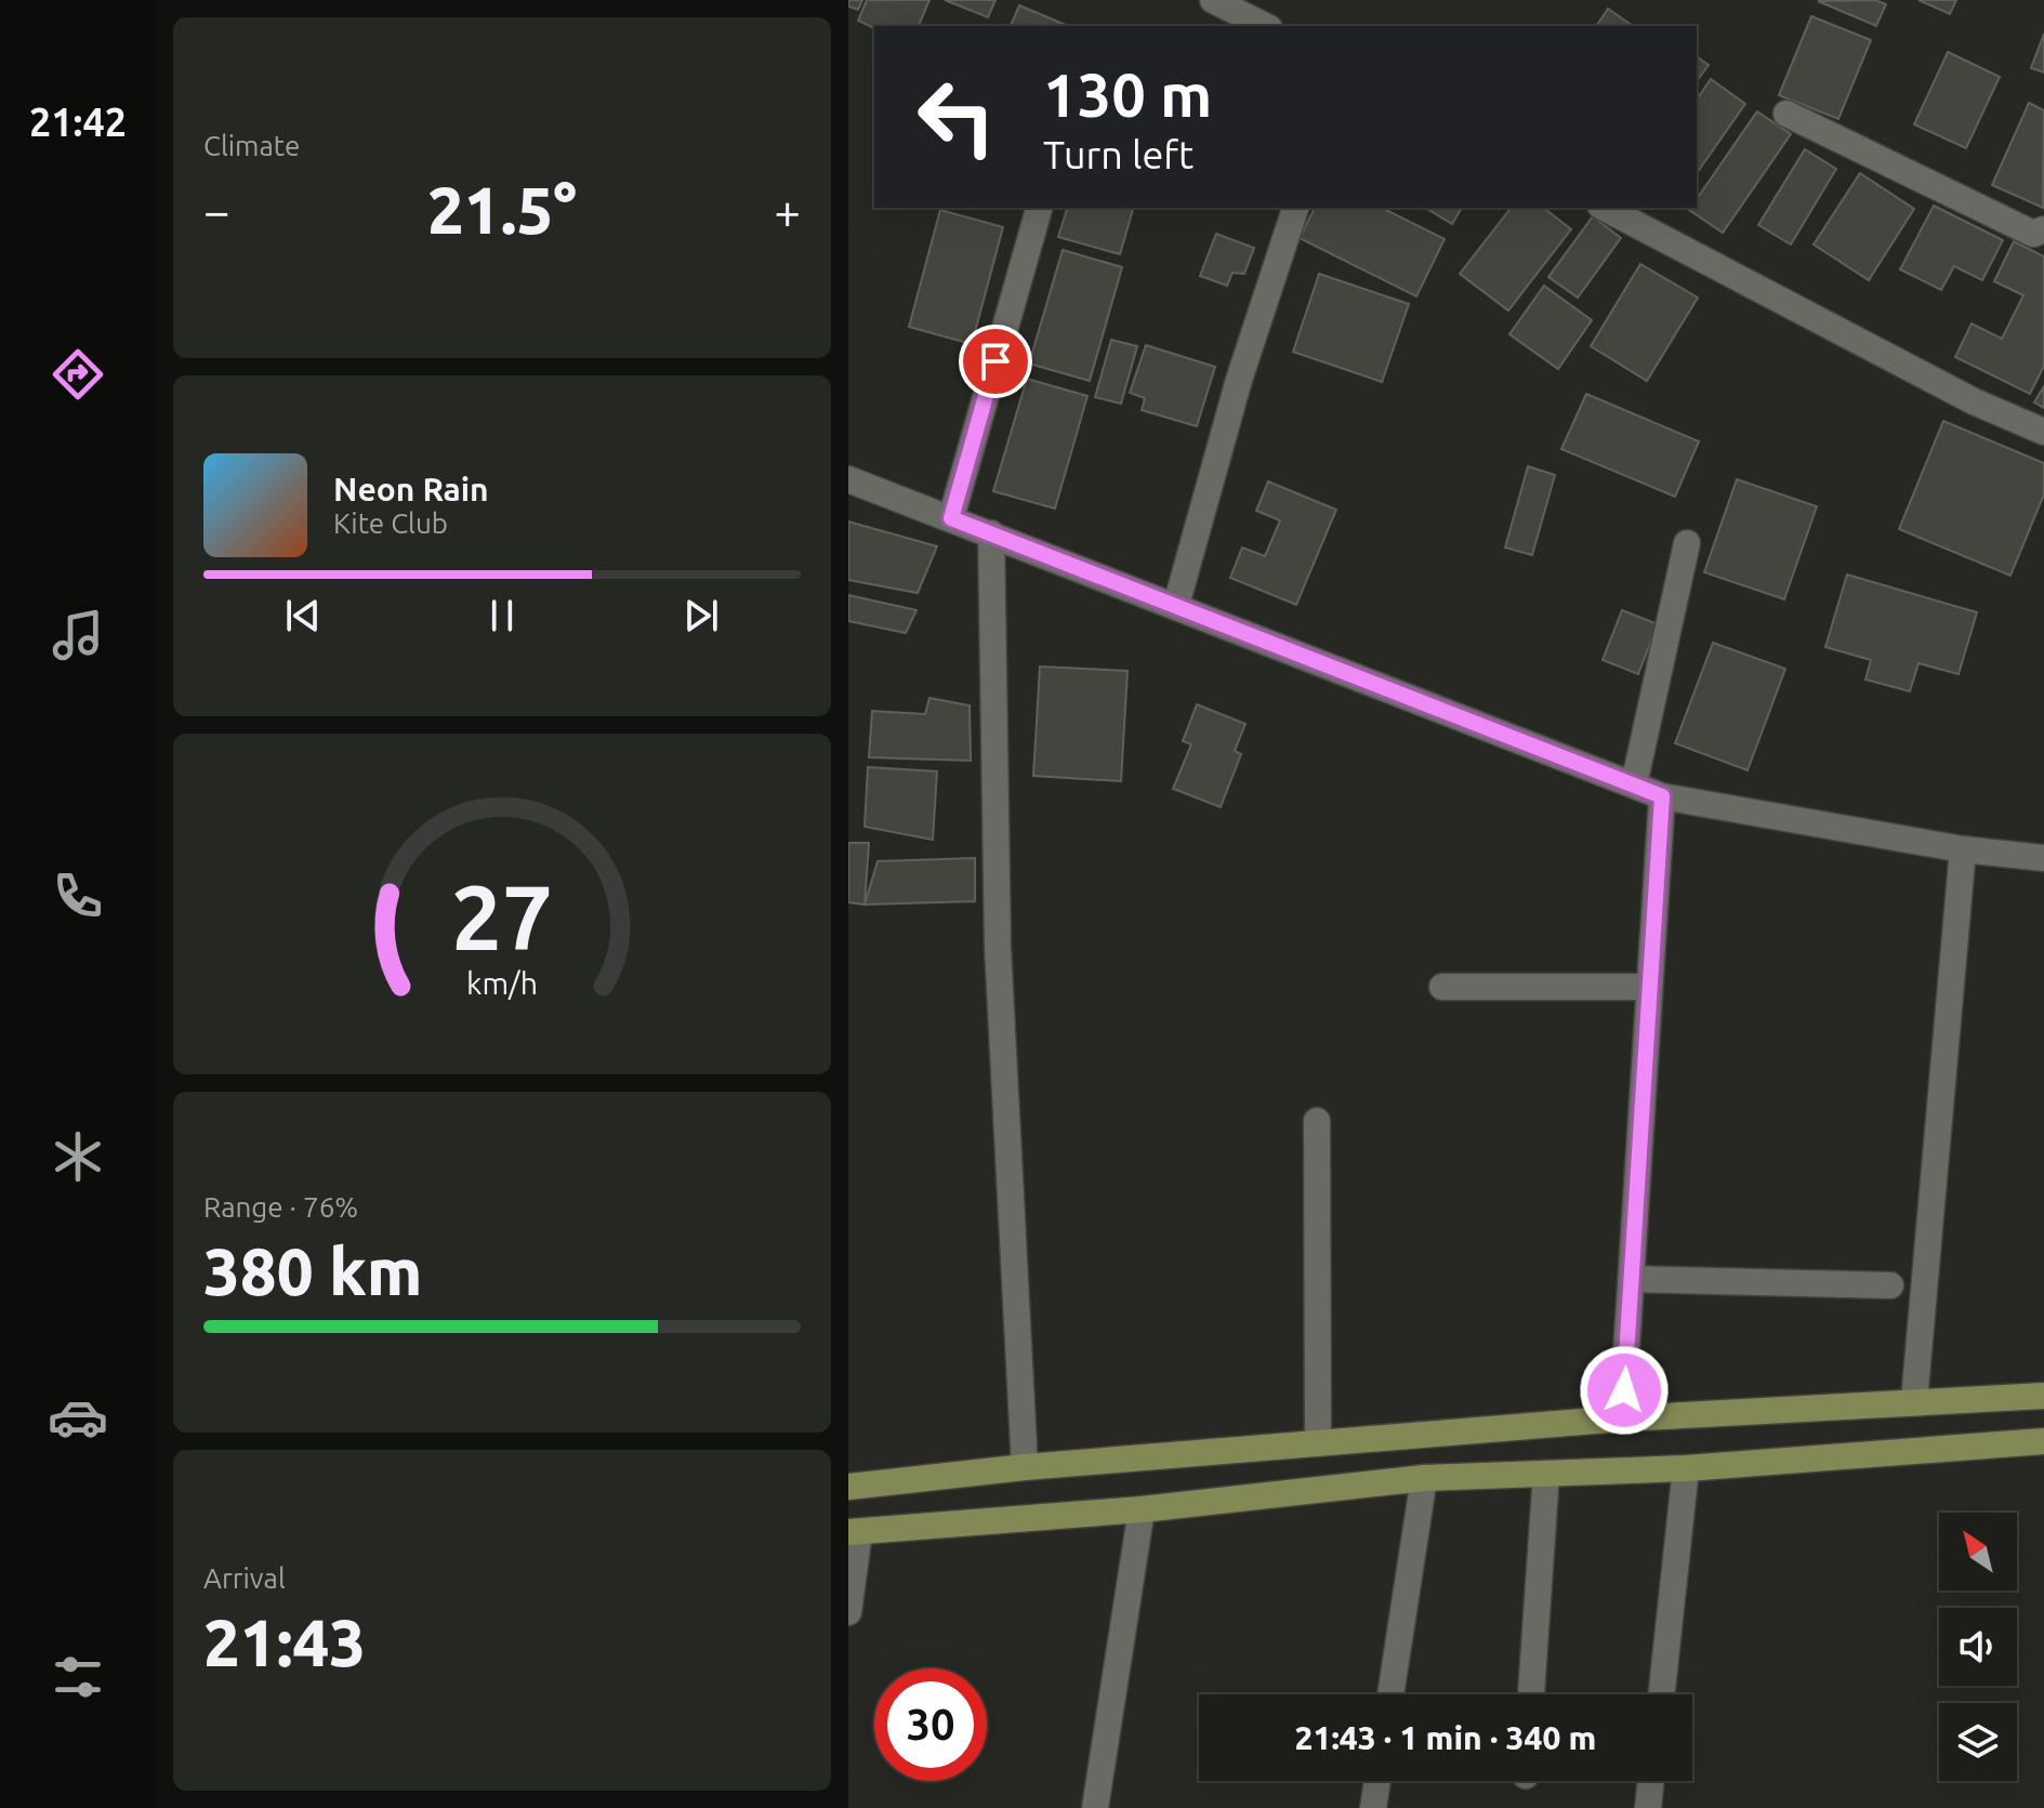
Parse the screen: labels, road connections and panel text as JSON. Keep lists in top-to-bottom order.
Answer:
{
  "north": "top left",
  "page": {
    "tabs": "21:42",
    "tile": [
      "Climate",
      ["Range · 76%", "380 km"],
      ["Arrival", "21:43"]
    ],
    "turn": ["130 m", "Turn left"],
    "heat": ["−", "21.5°", "+"],
    "song": ["Neon Rain", "Kite Club"],
    "limit": "30",
    "trip": "21:43 · 1 min · 340 m",
    "gauge": ["27", "km/h"]
  }
}
